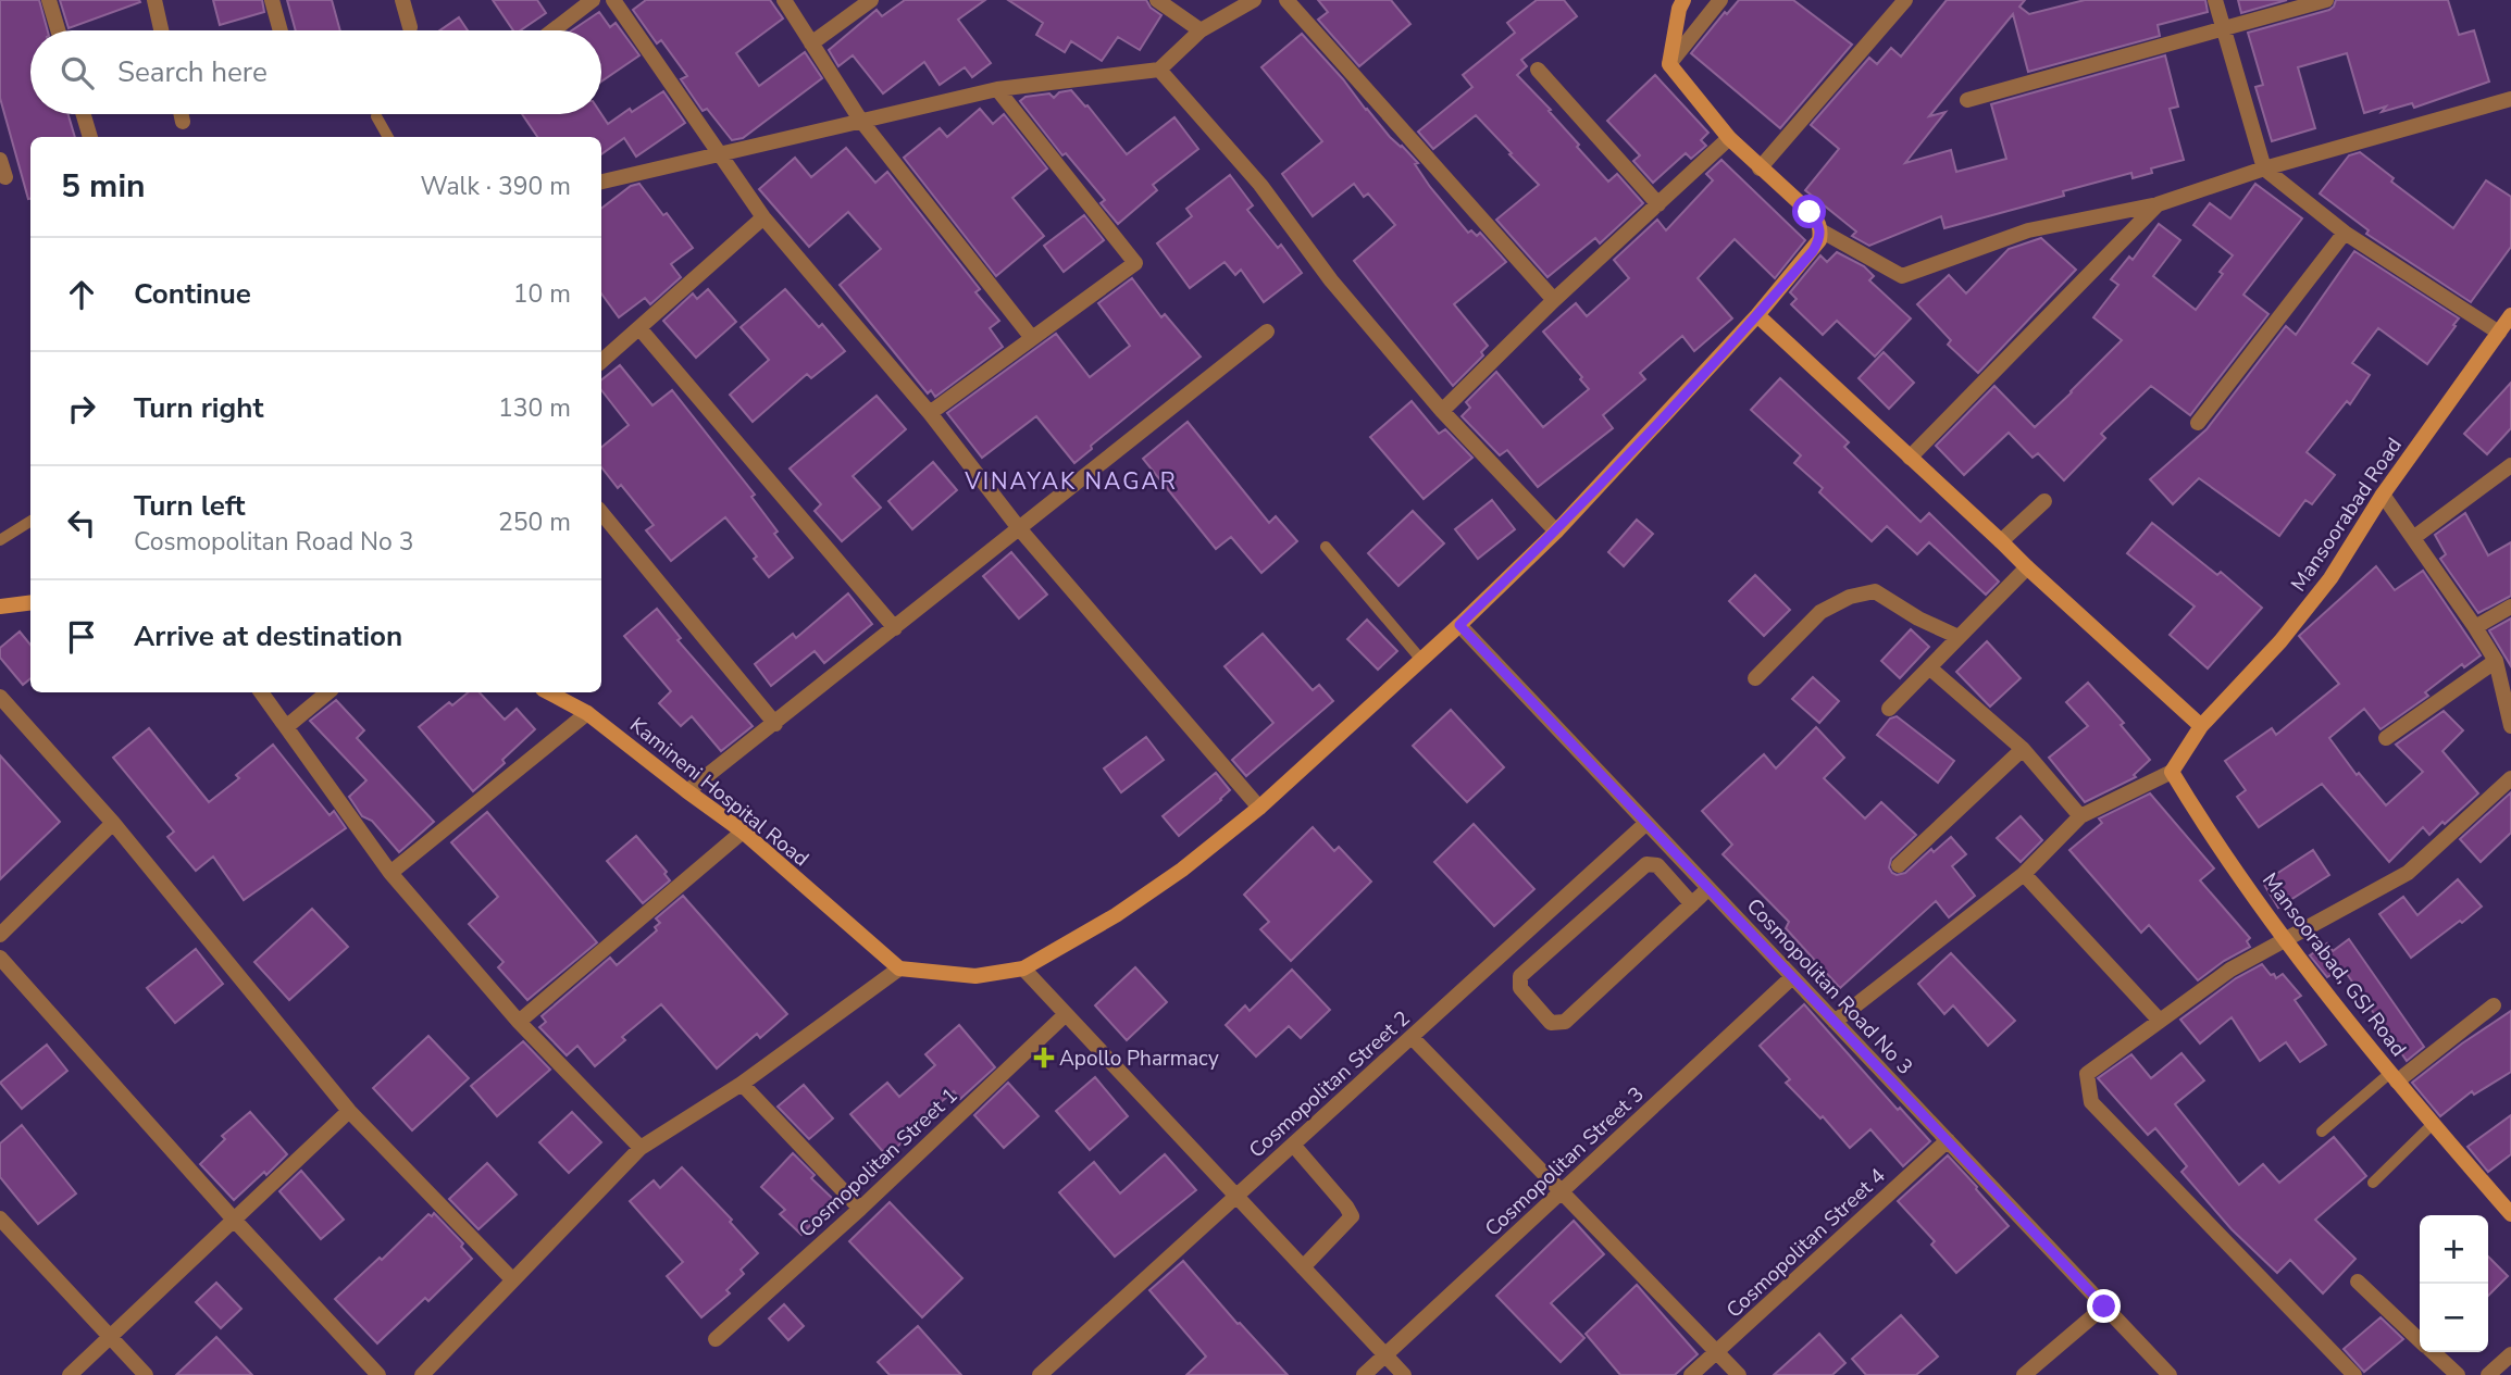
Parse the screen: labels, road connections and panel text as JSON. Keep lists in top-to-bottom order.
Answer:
{
  "streets": {
    "street": [
      "Mansoorabad Road",
      "Kamineni Hospital Road",
      "Mansoorabad, GSI Road",
      "Cosmopolitan Road No 3",
      "Cosmopolitan Street 2",
      "Cosmopolitan Street 3",
      "Cosmopolitan Street 1",
      "Cosmopolitan Street 4"
    ]
  },
  "crossings": [
    ["Cosmopolitan Road No 3", "Cosmopolitan Street 2"],
    ["Cosmopolitan Road No 3", "Cosmopolitan Street 3"],
    ["Cosmopolitan Road No 3", "Cosmopolitan Street 4"]
  ],
  "districts": ["VINAYAK NAGAR"],
  "places": {
    "health": ["Apollo Pharmacy"]
  },
  "page": {
    "search": "Search here",
    "heading": ["5 min", "Walk · 390 m"],
    "list": [
      ["Continue", "10 m"],
      ["Turn right", "130 m"],
      ["Turn left", "Cosmopolitan Road No 3", "250 m"],
      "Arrive at destination"
    ],
    "map_buttons": ["+", "−"]
  }
}
